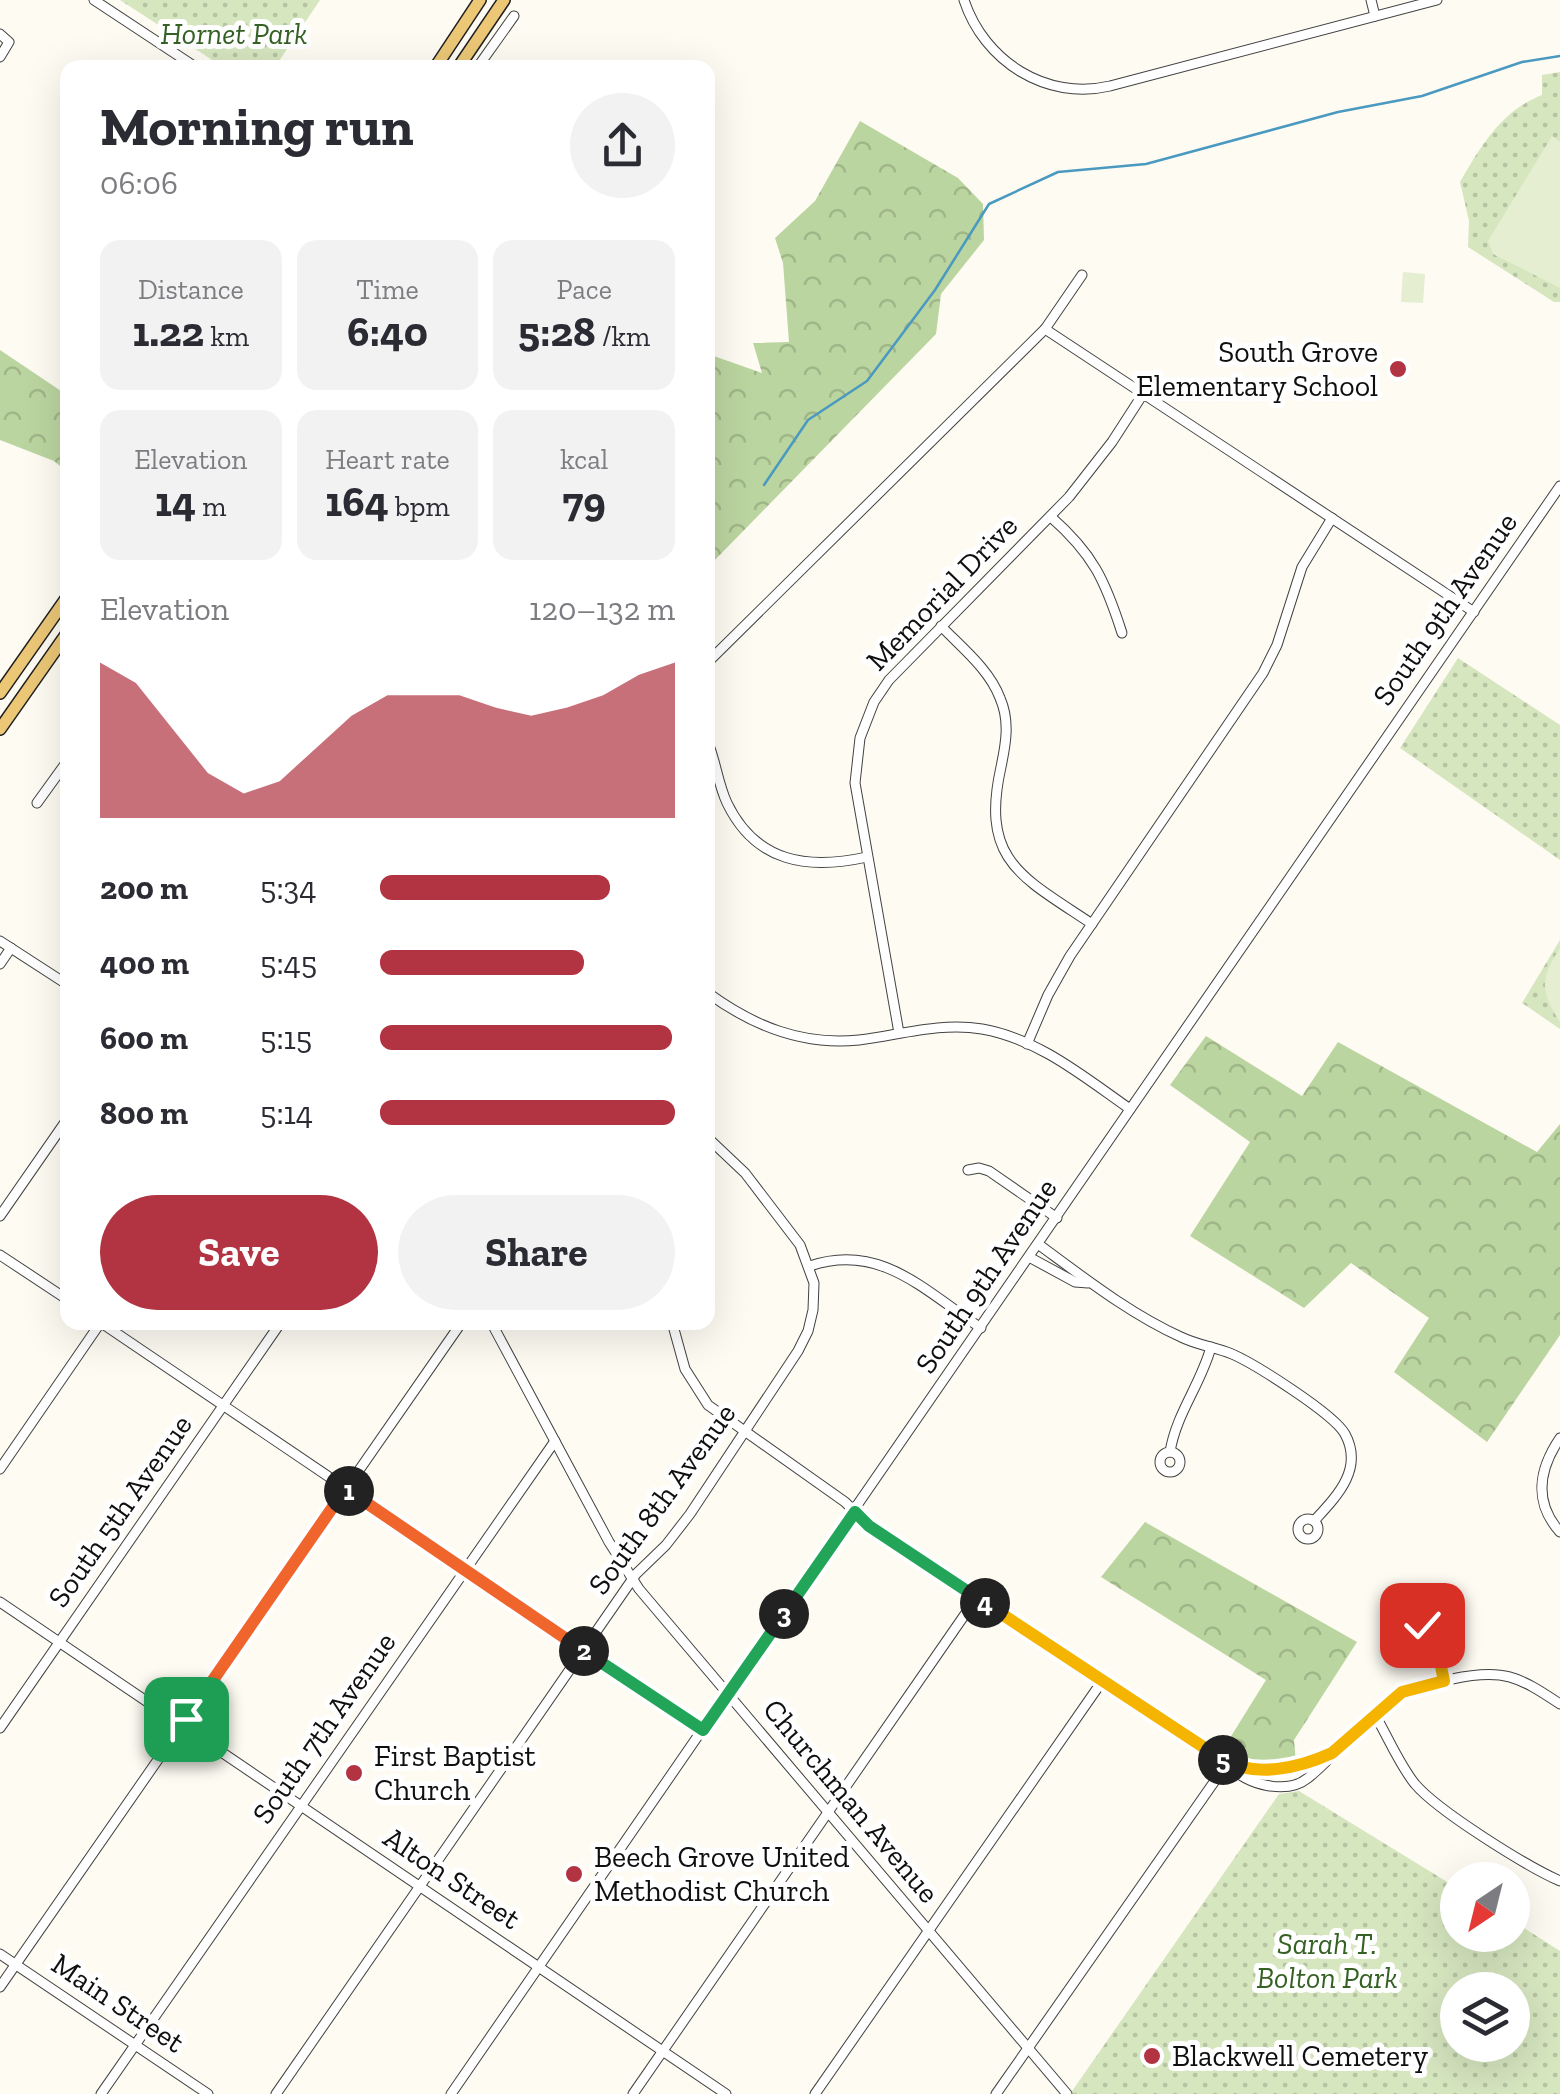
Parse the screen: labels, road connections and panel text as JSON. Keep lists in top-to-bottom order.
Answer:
{
  "streets": {
    "street": [
      "Memorial Drive",
      "South 9th Avenue",
      "South 8th Avenue",
      "South 5th Avenue",
      "South 7th Avenue",
      "Churchman Avenue",
      "Alton Street",
      "Main Street"
    ]
  },
  "crossings": [
    ["South 9th Avenue", "Churchman Avenue"],
    ["South 9th Avenue", "Alton Street"],
    ["South 8th Avenue", "Churchman Avenue"],
    ["South 8th Avenue", "Alton Street"],
    ["South 5th Avenue", "Alton Street"],
    ["South 7th Avenue", "Churchman Avenue"],
    ["South 7th Avenue", "Alton Street"],
    ["South 7th Avenue", "Main Street"]
  ],
  "parks": ["Hornet Park", "Sarah T. Bolton Park"],
  "places": [
    "South Grove Elementary School",
    "First Baptist Church",
    "Beech Grove United Methodist Church",
    "Blackwell Cemetery"
  ],
  "north": "bottom left",
  "page": {
    "heading": ["Morning run", "06:06"],
    "stats": [
      ["Distance", "1.22 km"],
      ["Time", "6:40"],
      ["Pace", "5:28 /km"],
      ["Elevation", "14 m"],
      ["Heart rate", "164 bpm"],
      ["kcal", "79"]
    ],
    "chart": ["Elevation", "120–132 m"],
    "list": [
      {
        "name": "200 m",
        "note": "5:34"
      },
      {
        "name": "400 m",
        "note": "5:45"
      },
      {
        "name": "600 m",
        "note": "5:15"
      },
      {
        "name": "800 m",
        "note": "5:14"
      }
    ],
    "buttons": ["Save", "Share"],
    "pins": [
      "1",
      "4",
      "3",
      "2",
      "5"
    ]
  }
}
